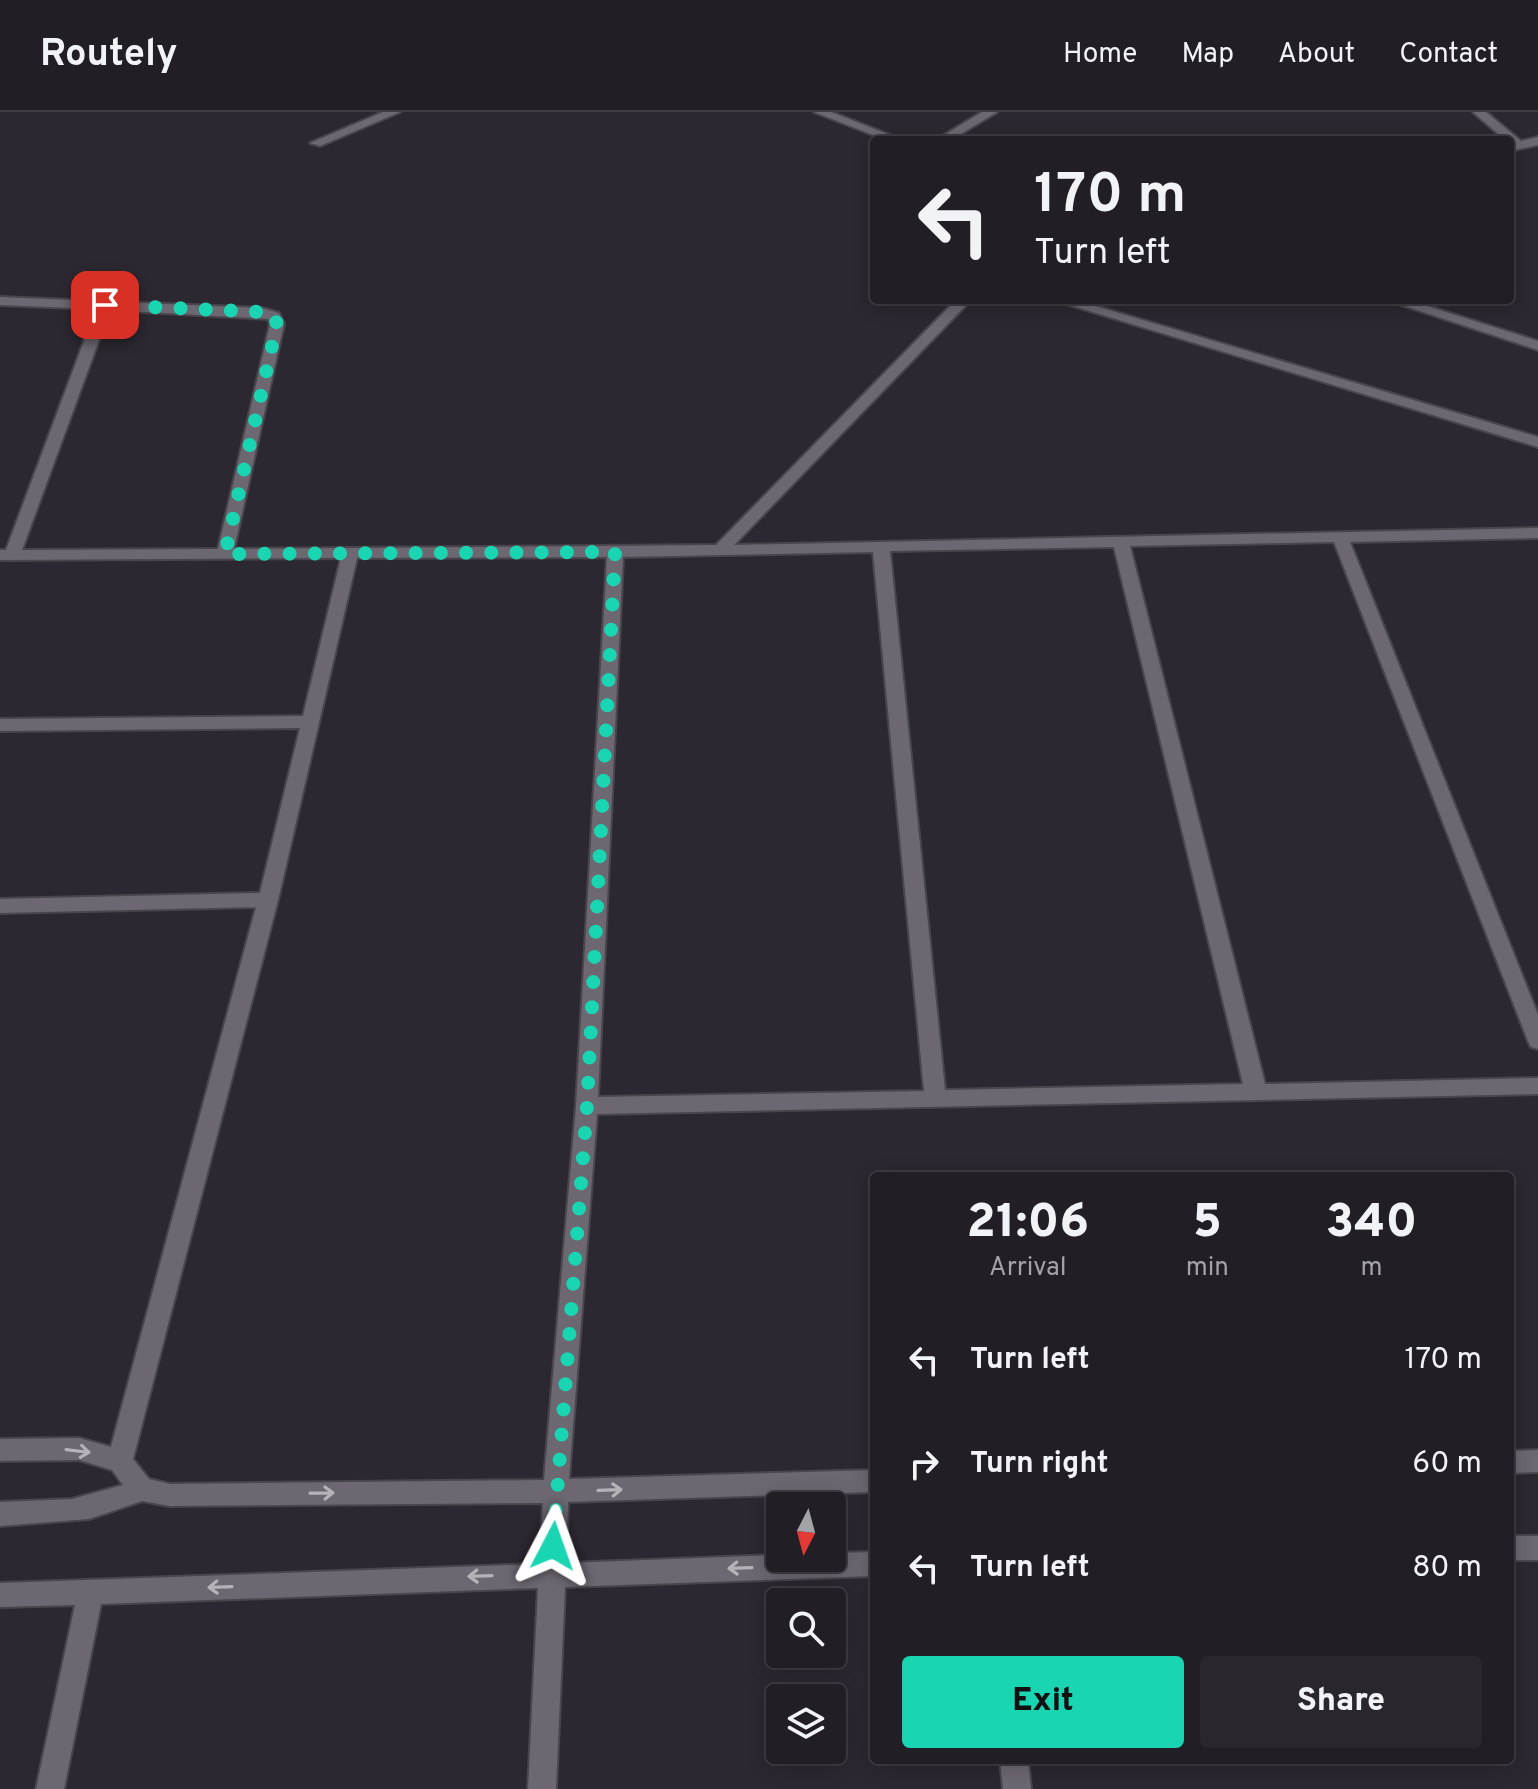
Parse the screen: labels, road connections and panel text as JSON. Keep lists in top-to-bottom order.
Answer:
{
  "north": "bottom",
  "page": {
    "header": "Routely",
    "nav": [
      "Home",
      "Map",
      "About",
      "Contact"
    ],
    "turn": ["170 m", "Turn left"],
    "eta": [
      "21:06",
      "Arrival",
      "5",
      "min",
      "340",
      "m"
    ],
    "list": [
      {
        "name": "Turn left",
        "value": "170 m"
      },
      {
        "name": "Turn right",
        "value": "60 m"
      },
      {
        "name": "Turn left",
        "value": "80 m"
      }
    ],
    "buttons": ["Exit", "Share"]
  }
}
